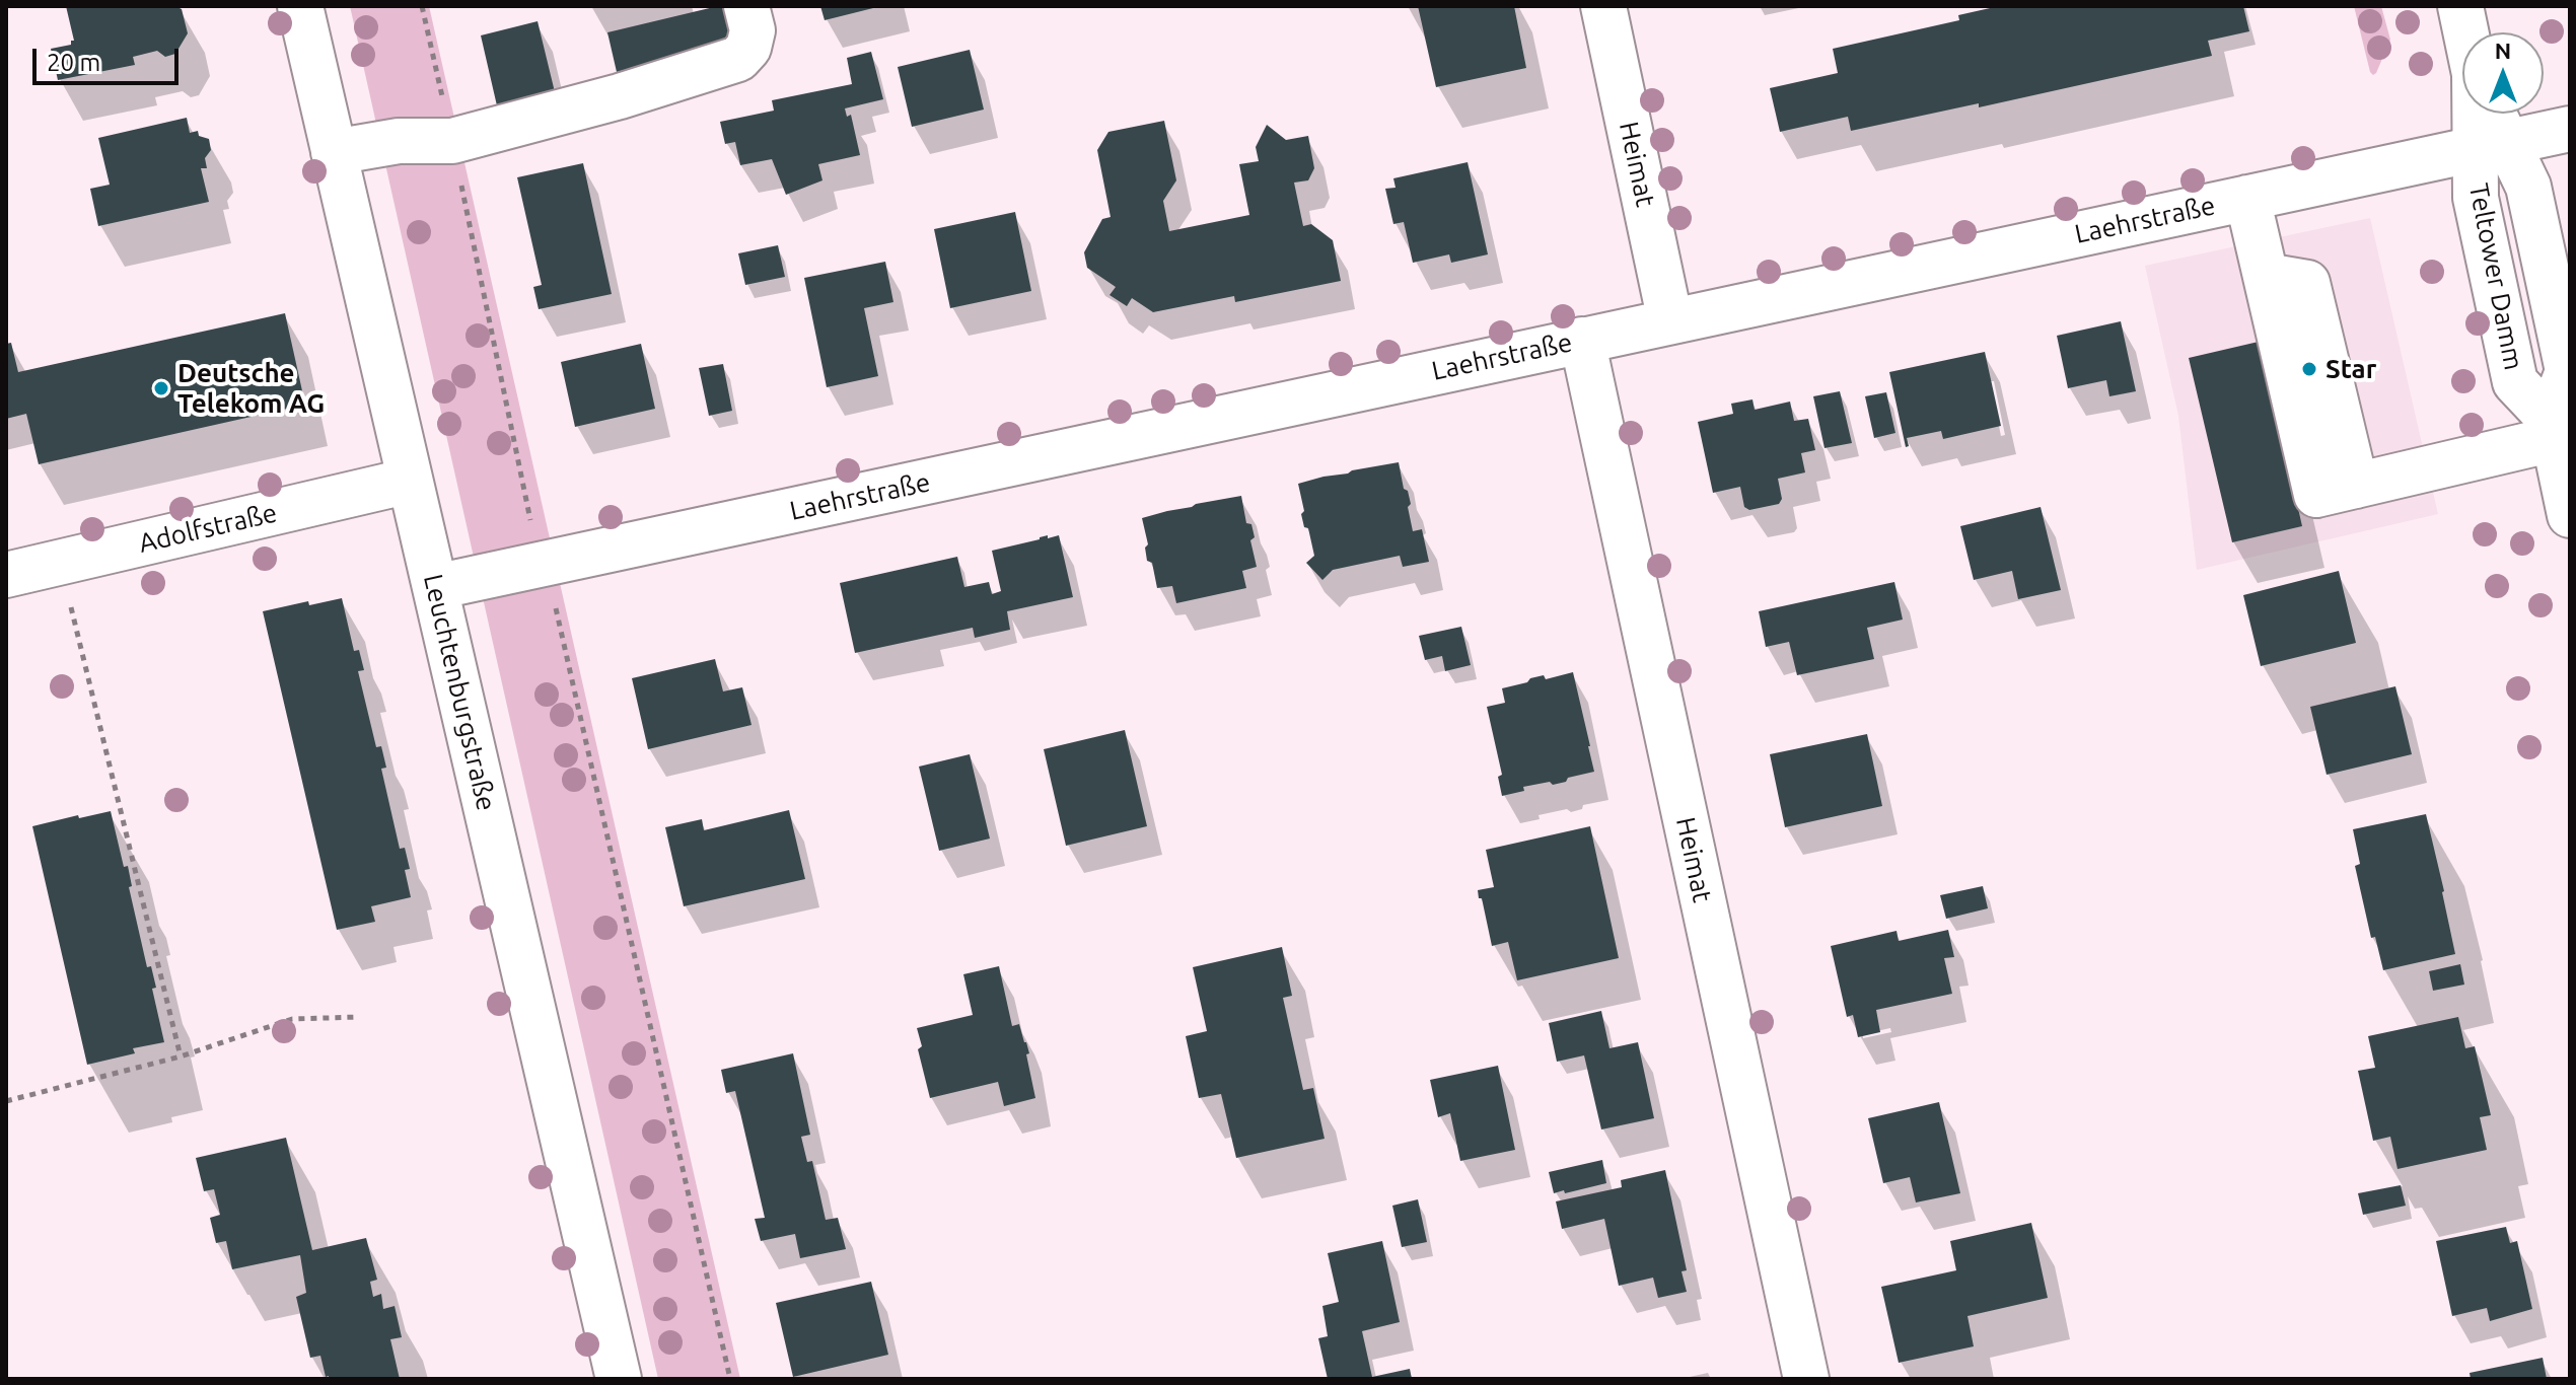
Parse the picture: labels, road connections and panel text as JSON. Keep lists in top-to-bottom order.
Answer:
{
  "streets": {
    "street": [
      "Heimat",
      "Laehrstraße",
      "Teltower Damm",
      "Adolfstraße",
      "Leuchtenburgstraße"
    ]
  },
  "crossings": [
    ["Heimat", "Laehrstraße"],
    ["Laehrstraße", "Teltower Damm"],
    ["Laehrstraße", "Leuchtenburgstraße"],
    ["Adolfstraße", "Leuchtenburgstraße"]
  ],
  "places": ["Star", "Deutsche Telekom AG"],
  "scale_bar": "20 m",
  "north": "top"
}
